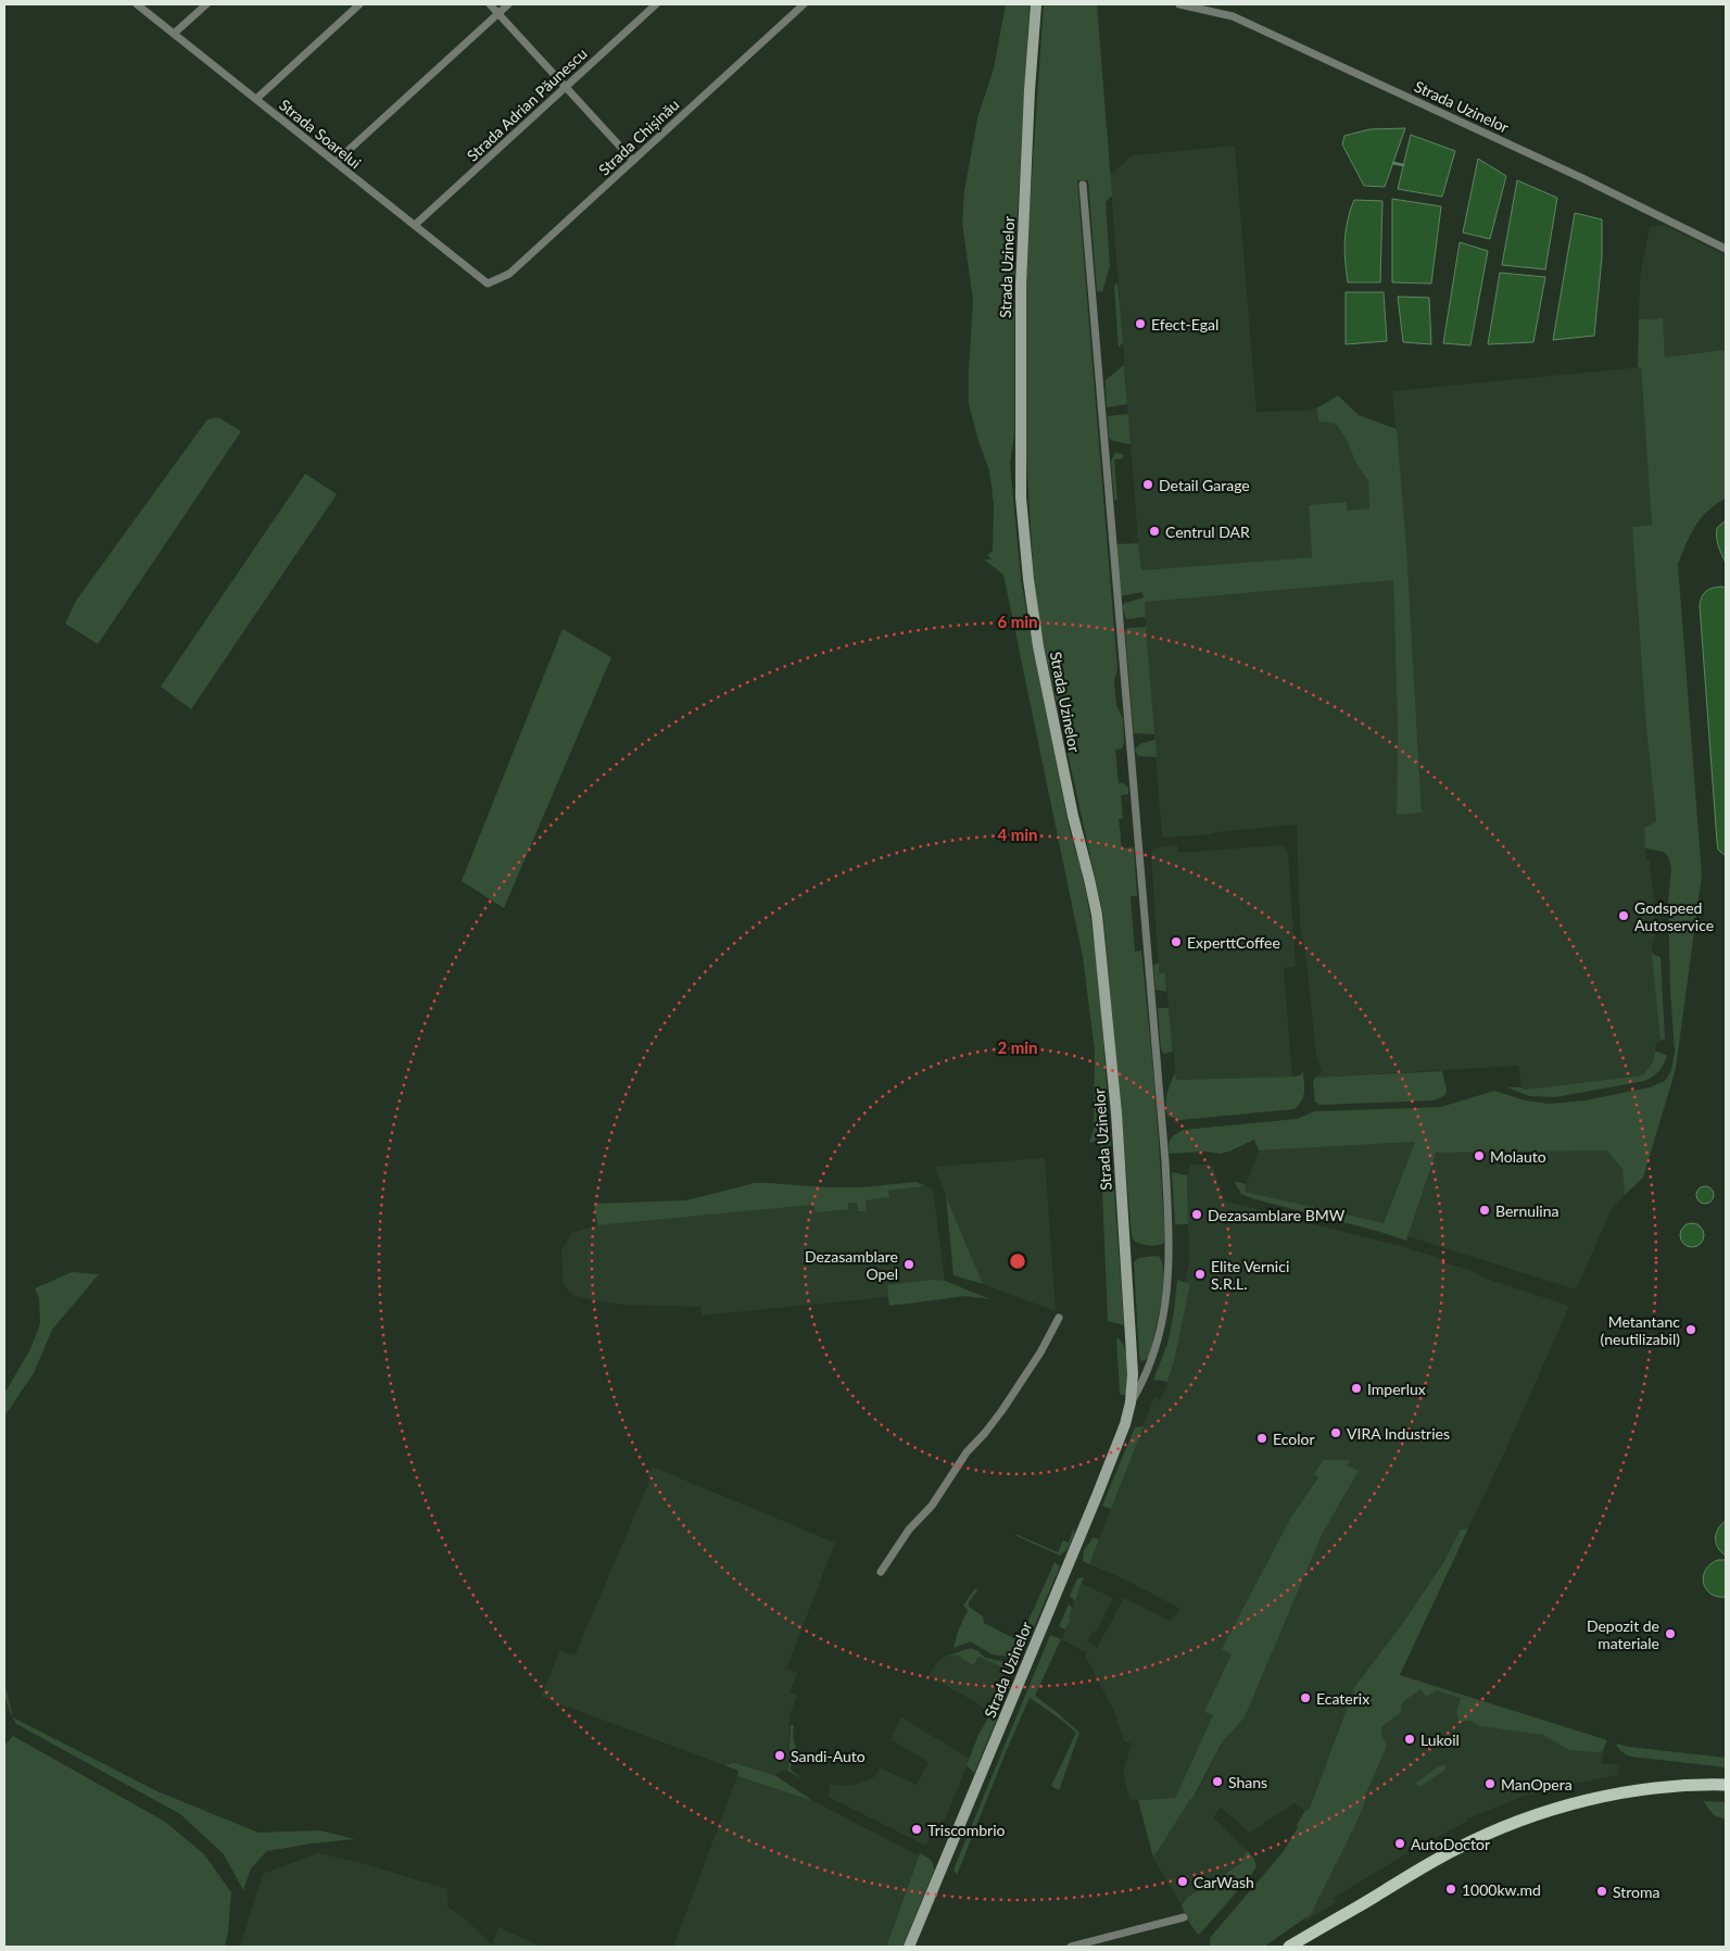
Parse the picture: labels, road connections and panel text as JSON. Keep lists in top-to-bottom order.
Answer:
{
  "streets": {
    "street": [
      "Strada Adrian Păunescu",
      "Strada Uzinelor",
      "Strada Soarelui",
      "Strada Chișinău"
    ]
  },
  "crossings": [
    ["Strada Adrian Păunescu", "Strada Soarelui"],
    ["Strada Soarelui", "Strada Chișinău"]
  ],
  "places": [
    "Efect-Egal",
    "Detail Garage",
    "Centrul DAR",
    "Godspeed Autoservice",
    "ExperttCoffee",
    "Molauto",
    "Bernulina",
    "Dezasamblare BMW",
    "Dezasamblare Opel",
    "Elite Vernici S.R.L.",
    "Metantanc (neutilizabil)",
    "Imperlux",
    "VIRA Industries",
    "Ecolor",
    "Depozit de materiale",
    "Ecaterix",
    "Lukoil",
    "Sandi-Auto",
    "Shans",
    "ManOpera",
    "Triscombrio",
    "AutoDoctor",
    "CarWash",
    "1000kw.md",
    "Stroma"
  ],
  "rings": ["6 min", "4 min", "2 min"]
}
